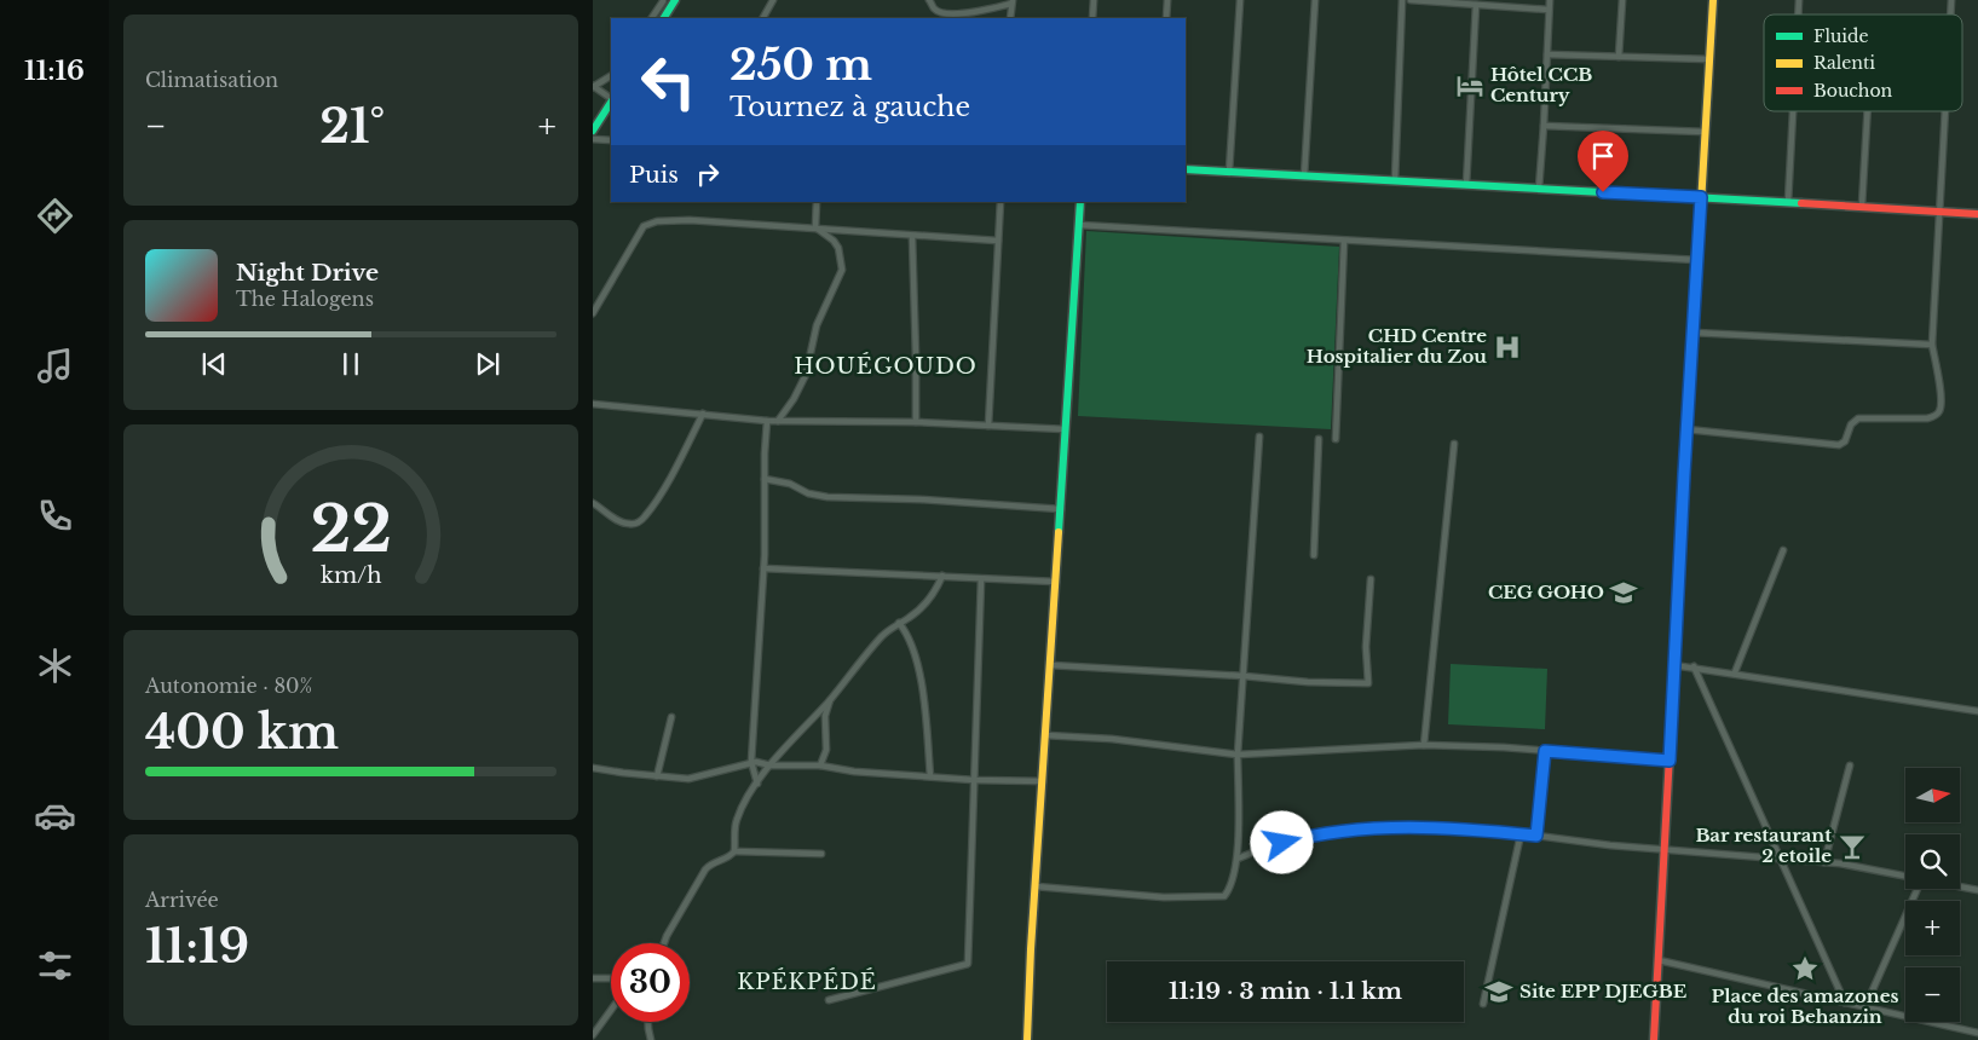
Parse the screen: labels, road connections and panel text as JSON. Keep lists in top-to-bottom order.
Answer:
{
  "districts": ["HOUÉGOUDO", "KPÉKPÉDÉ"],
  "places": {
    "hotel": ["Hôtel CCB Century"],
    "hospital": ["CHD Centre Hospitalier du Zou"],
    "school or university": ["CEG GOHO", "Site EPP DJEGBE"],
    "bar": ["Bar restaurant 2 etoile"],
    "place": ["Place des amazones du roi Behanzin"]
  },
  "legend": ["Fluide", "Ralenti", "Bouchon"],
  "north": "right",
  "page": {
    "tabs": "11:16",
    "tile": [
      "Climatisation",
      ["Autonomie · 80%", "400 km"],
      ["Arrivée", "11:19"]
    ],
    "turn": ["250 m", "Tournez à gauche"],
    "heat": ["−", "21°", "+"],
    "then": "Puis",
    "song": ["Night Drive", "The Halogens"],
    "map_buttons": ["+", "−"],
    "limit": "30",
    "trip": "11:19 · 3 min · 1.1 km",
    "gauge": ["22", "km/h"]
  }
}
